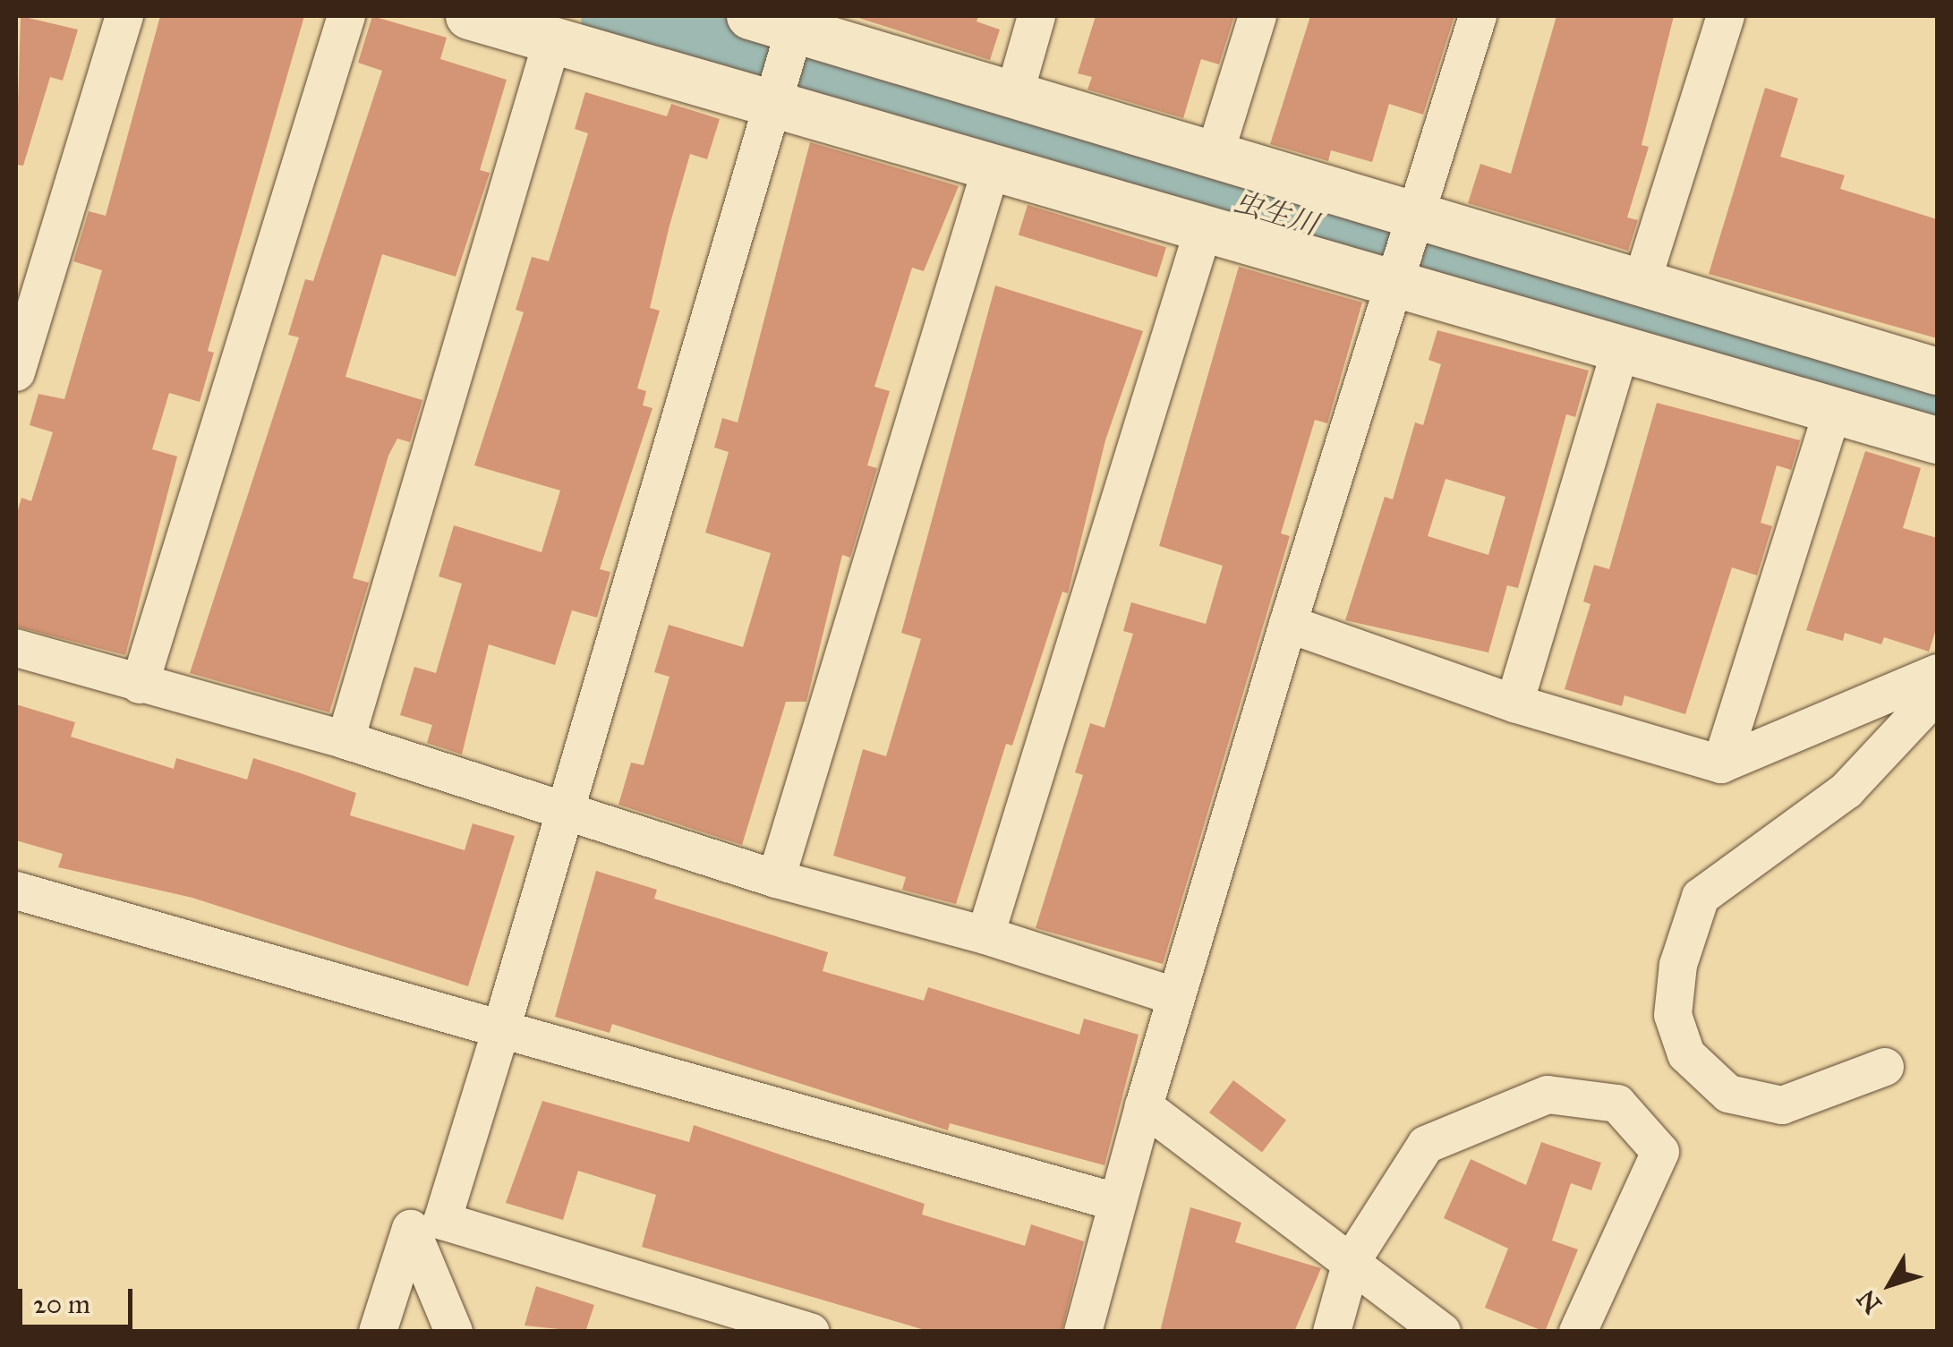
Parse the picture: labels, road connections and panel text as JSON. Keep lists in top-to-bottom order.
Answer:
{
  "water": ["虫生川"],
  "scale_bar": "20 m",
  "north": "bottom left"
}
